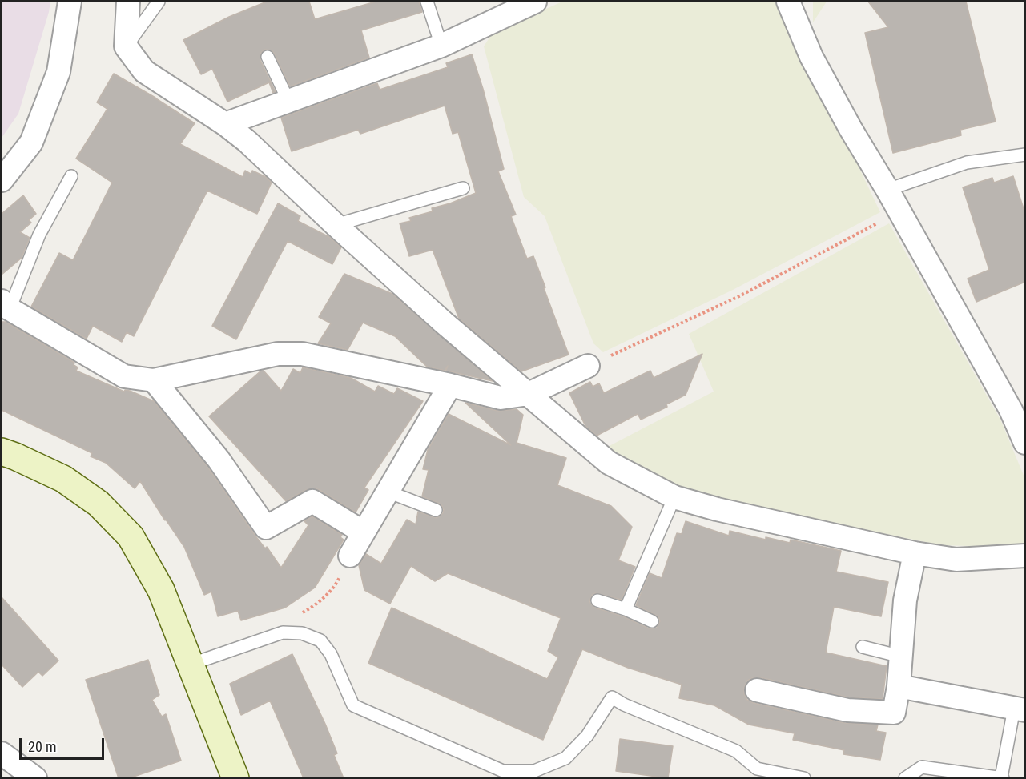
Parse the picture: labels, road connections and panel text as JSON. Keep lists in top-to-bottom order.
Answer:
{
  "scale_bar": "20 m"
}
